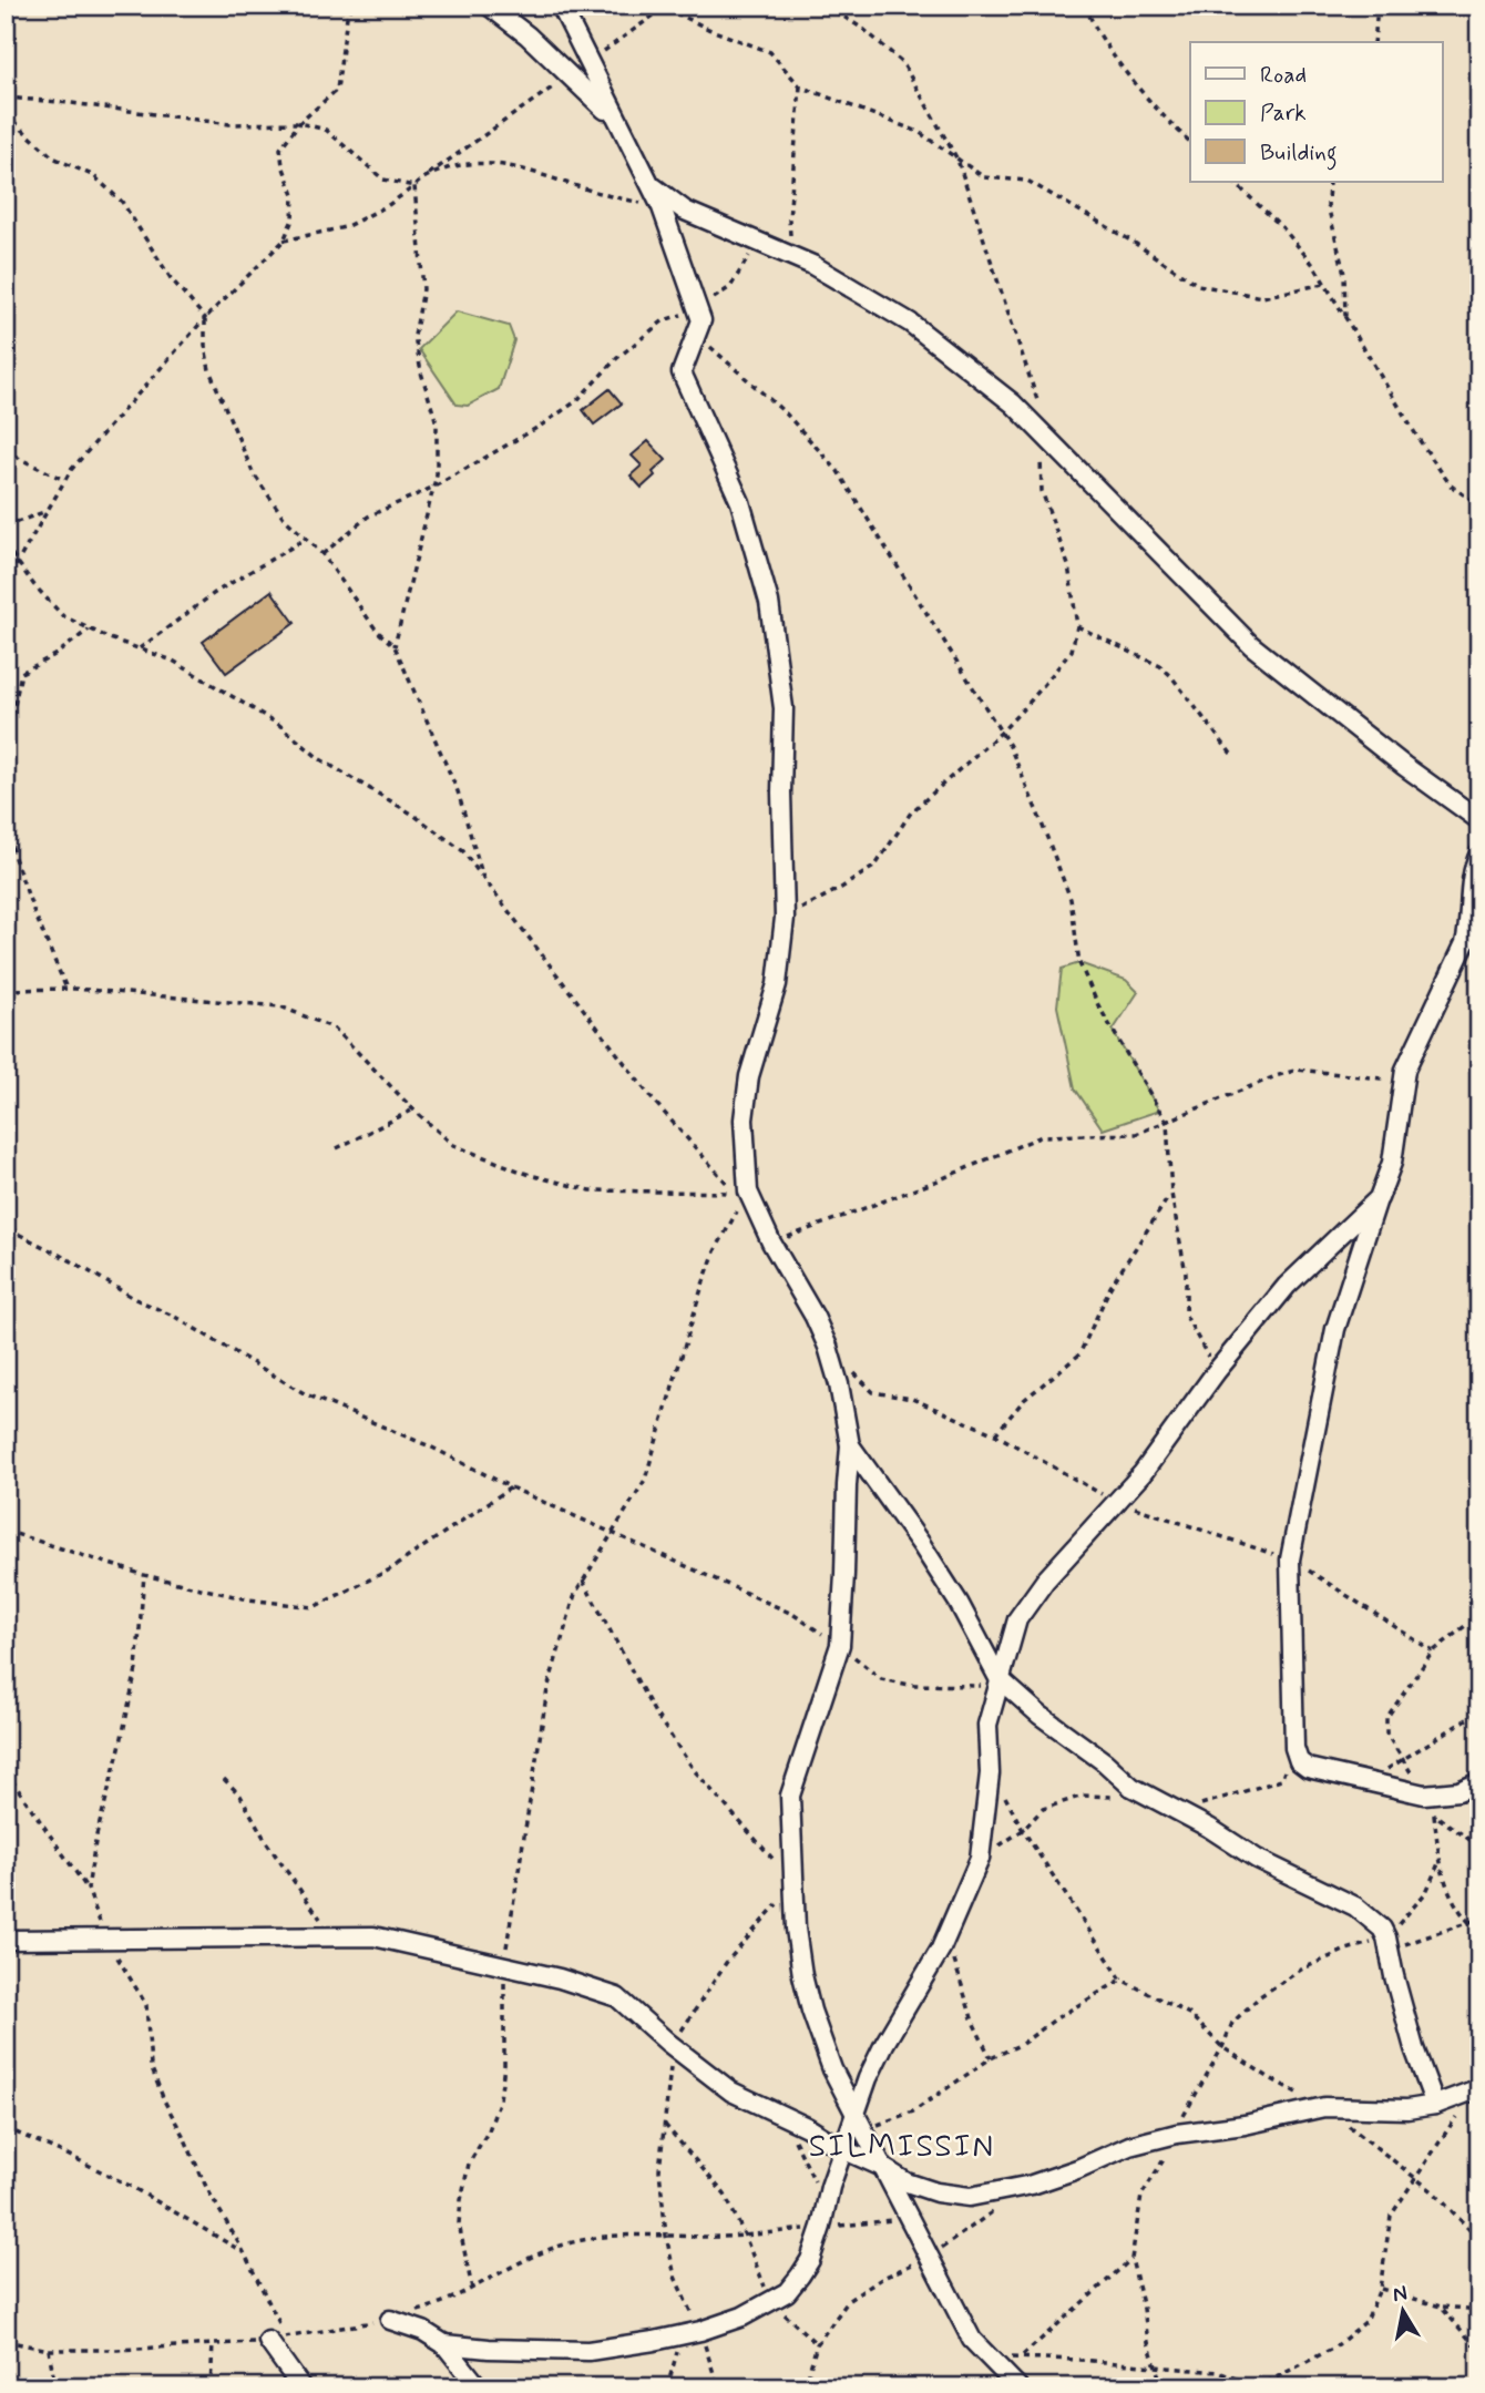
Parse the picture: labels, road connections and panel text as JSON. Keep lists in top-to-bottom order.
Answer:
{
  "districts": ["SILMISSIN"],
  "legend": ["Road", "Park", "Building"],
  "north": "top"
}
